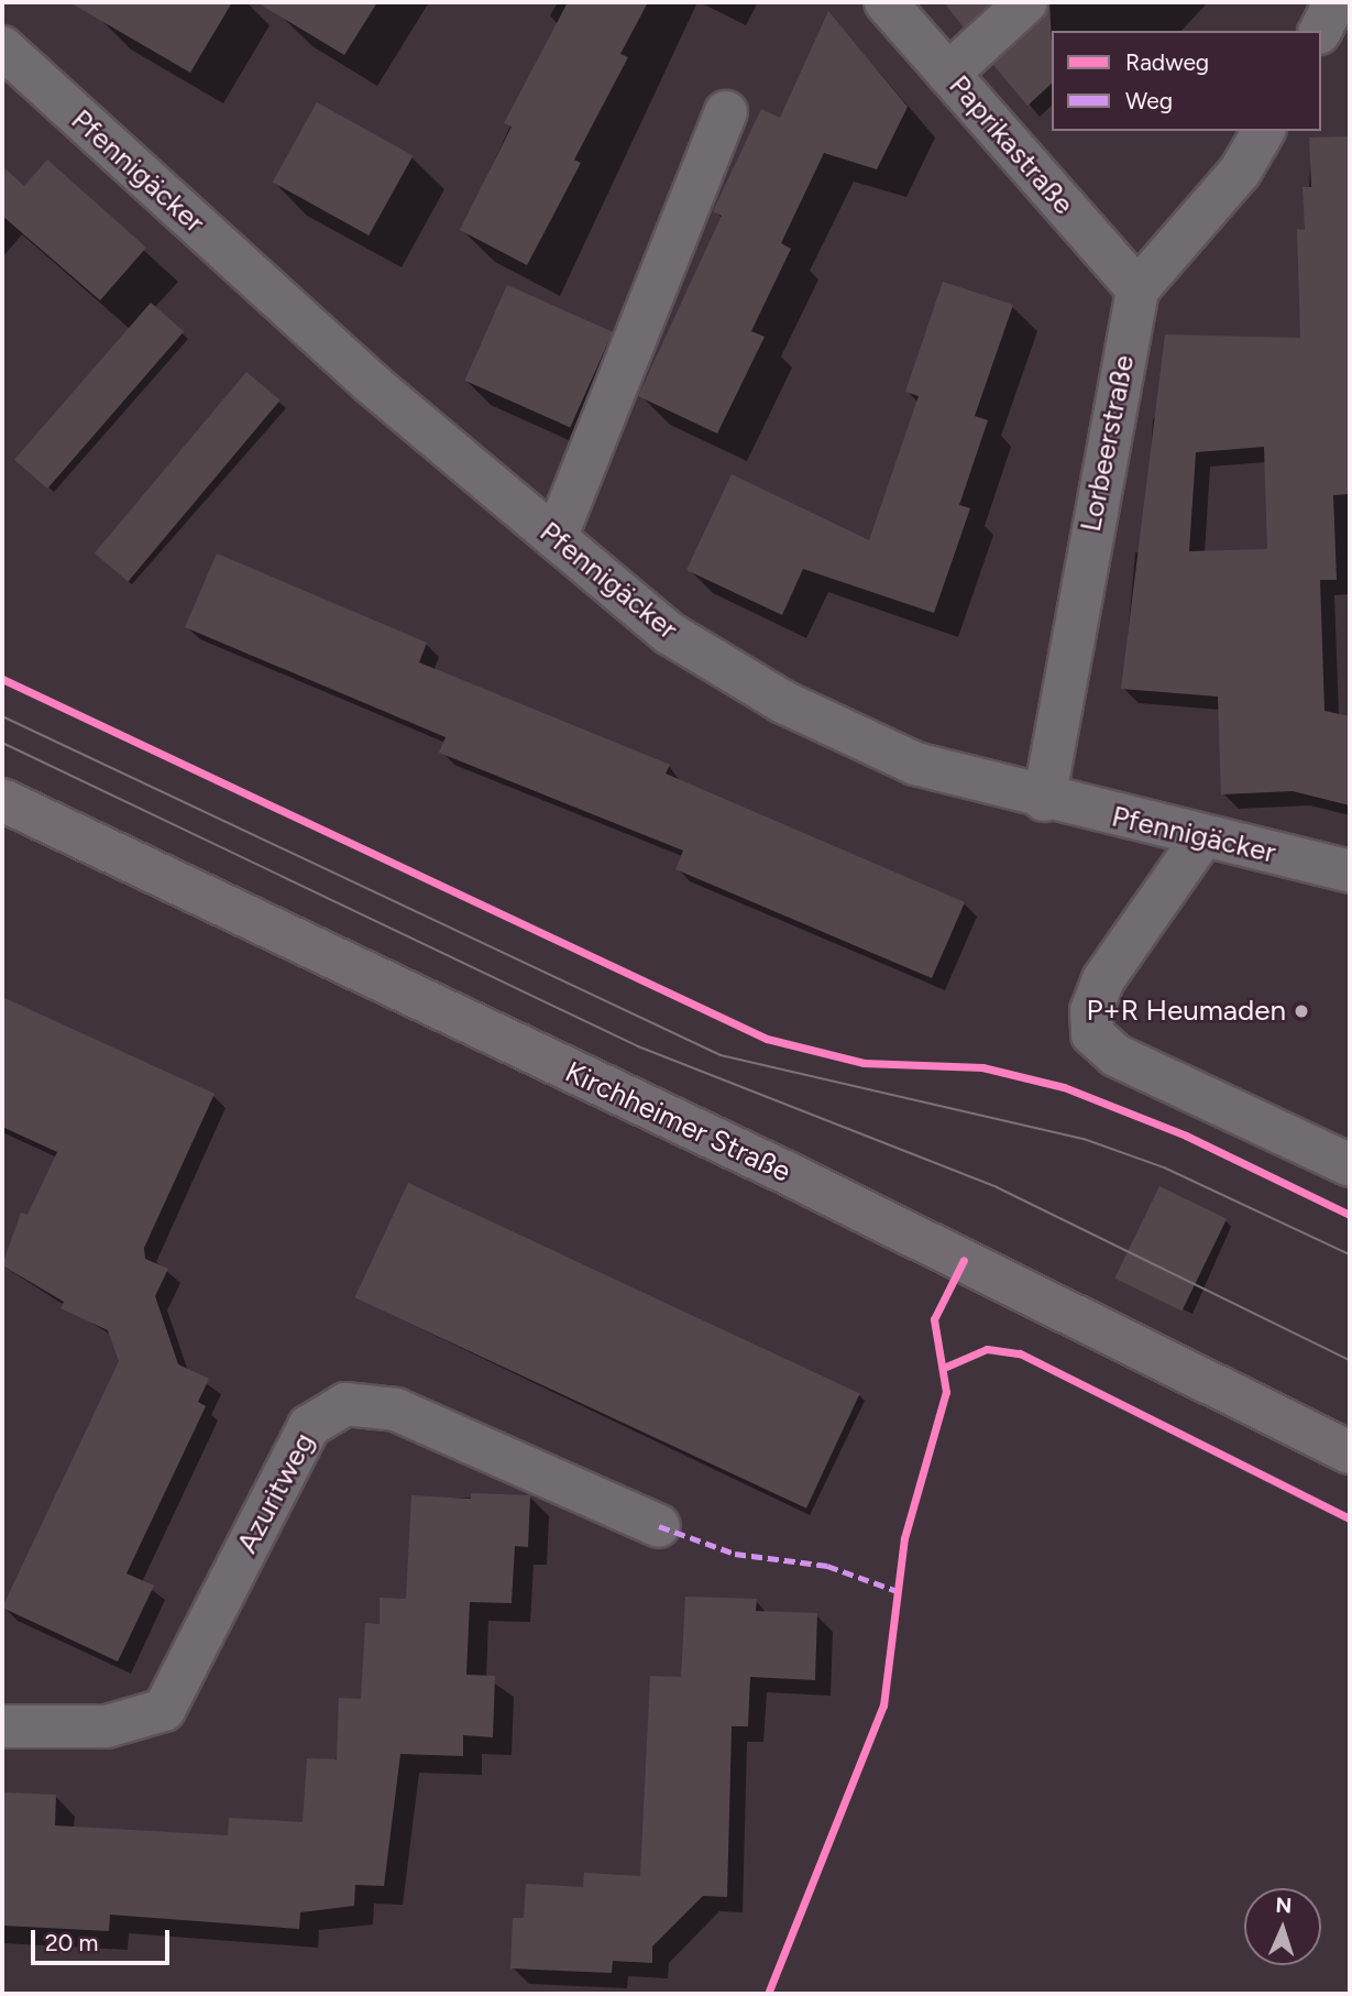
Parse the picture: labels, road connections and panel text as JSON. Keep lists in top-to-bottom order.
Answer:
{
  "streets": {
    "main road": ["Kirchheimer Straße"],
    "street": [
      "Paprikastraße",
      "Pfennigäcker",
      "Lorbeerstraße",
      "Azuritweg"
    ]
  },
  "crossings": [
    ["Paprikastraße", "Lorbeerstraße"],
    ["Pfennigäcker", "Lorbeerstraße"]
  ],
  "places": ["P+R Heumaden"],
  "legend": ["Radweg", "Weg"],
  "scale_bar": "20 m",
  "north": "top"
}
